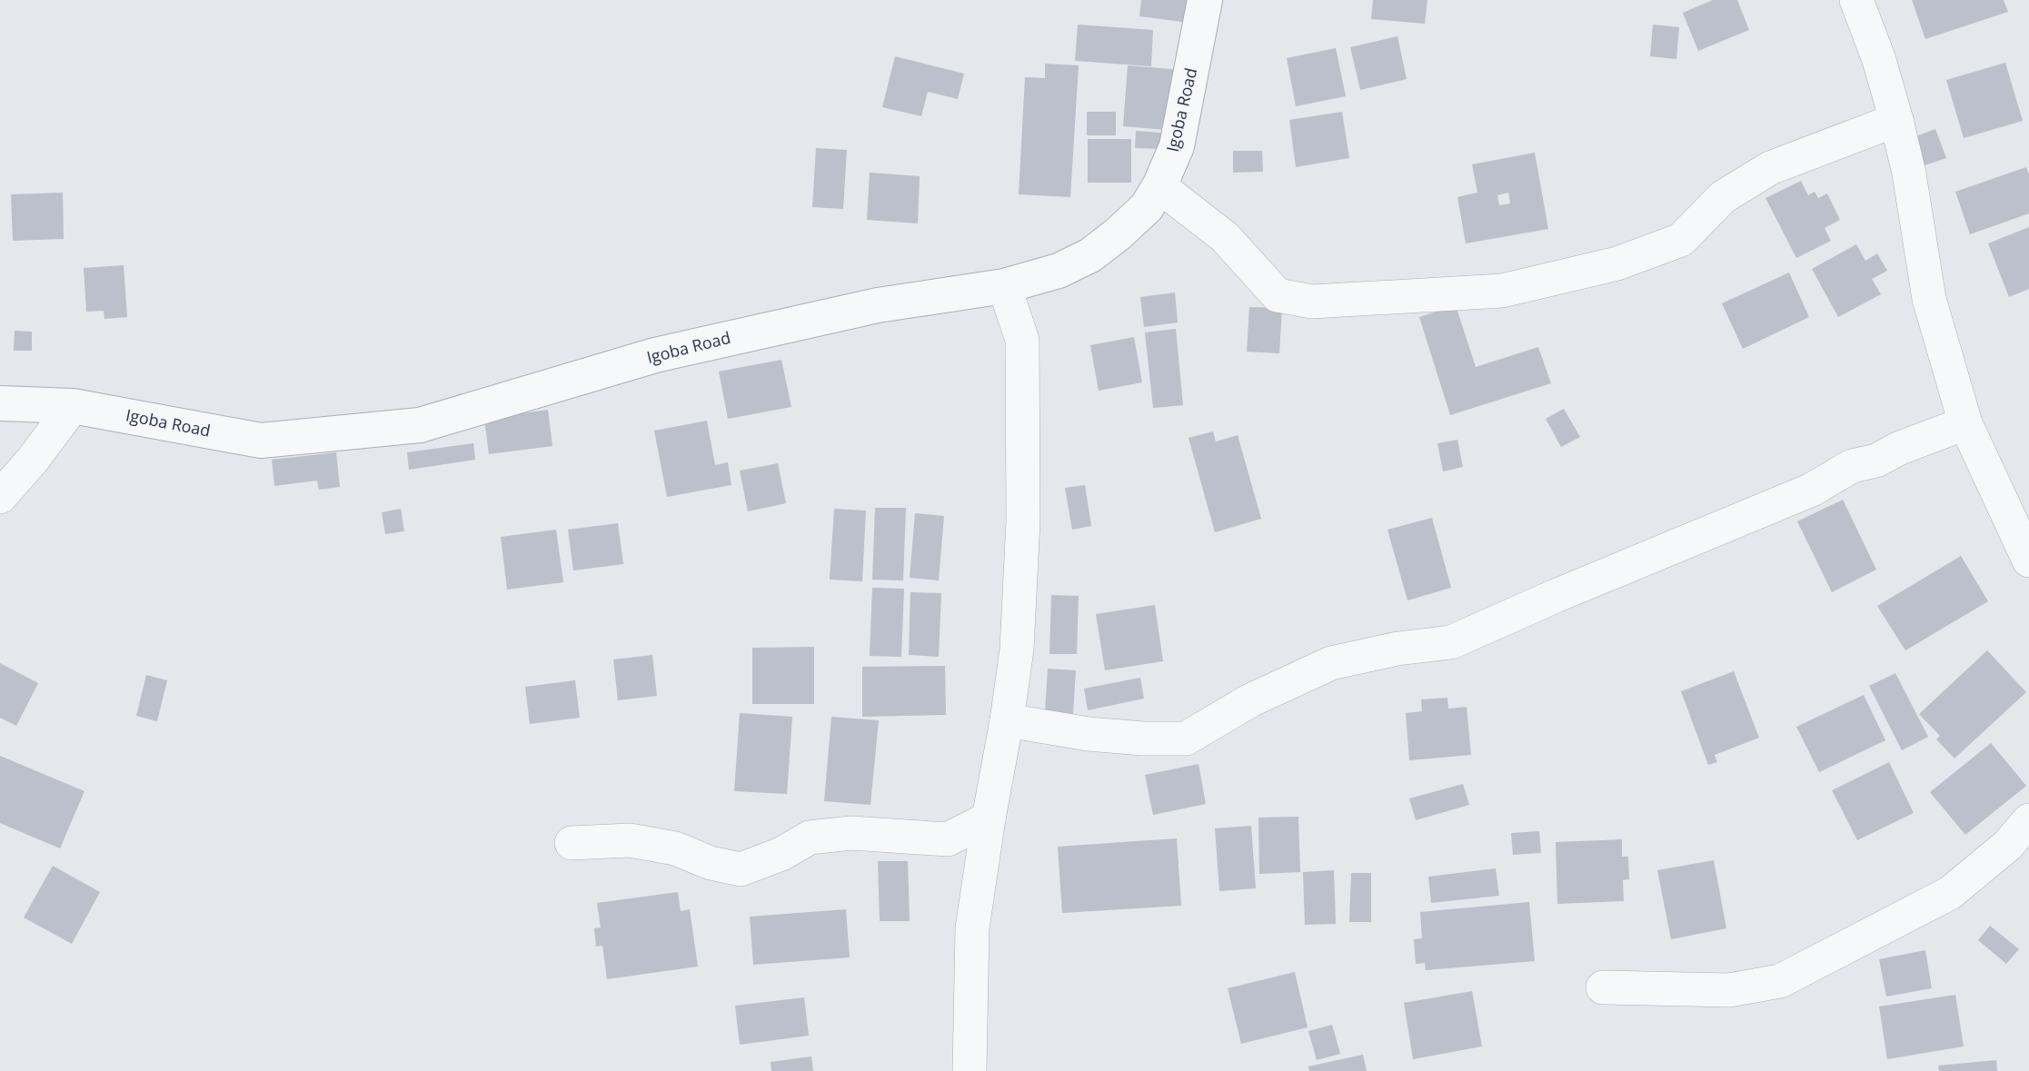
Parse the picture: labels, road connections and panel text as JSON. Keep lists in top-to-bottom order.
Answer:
{
  "streets": {
    "street": ["Igoba Road"]
  }
}
